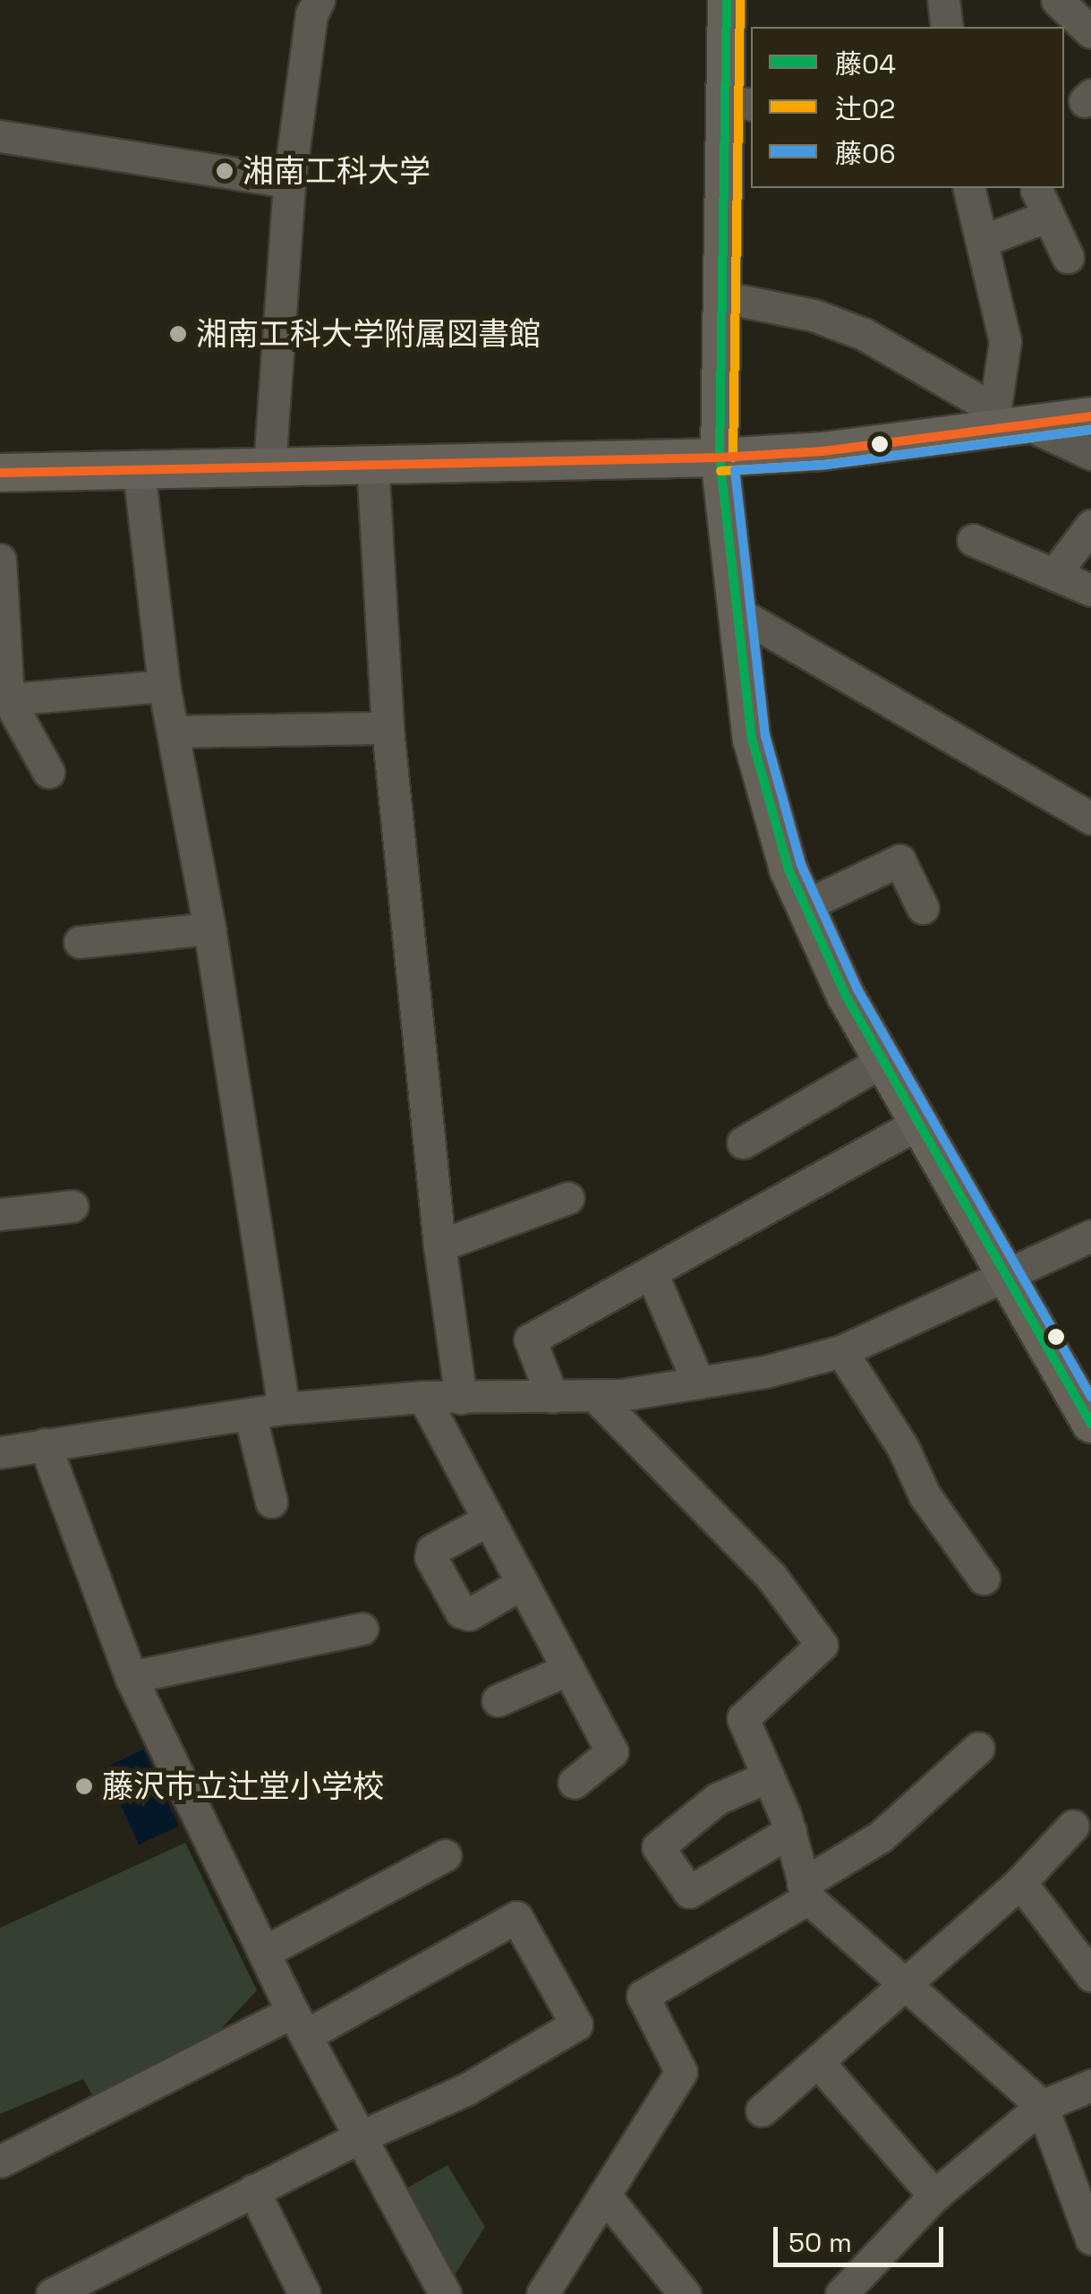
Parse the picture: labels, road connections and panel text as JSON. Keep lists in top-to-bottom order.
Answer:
{
  "places": ["湘南工科大学", "湘南⼯科⼤学附属図書館", "藤沢市立辻堂小学校"],
  "lines": ["transit line 藤04", "transit line 辻02", "transit line 藤06"],
  "legend": ["藤04", "辻02", "藤06"],
  "scale_bar": "50 m"
}
